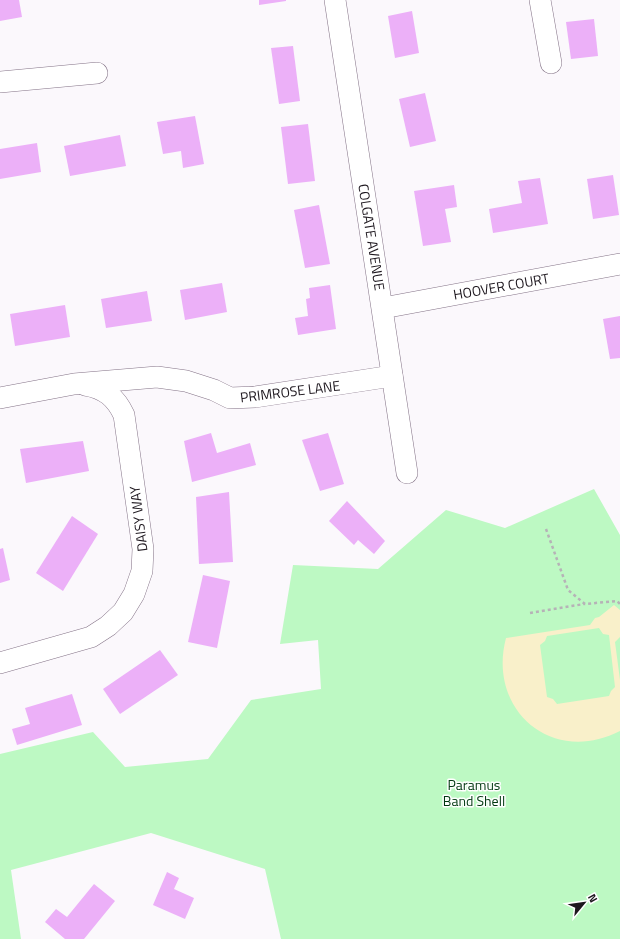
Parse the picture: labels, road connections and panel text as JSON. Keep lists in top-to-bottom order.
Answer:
{
  "streets": {
    "street": [
      "COLGATE AVENUE",
      "HOOVER COURT",
      "PRIMROSE LANE",
      "DAISY WAY"
    ]
  },
  "crossings": [
    ["COLGATE AVENUE", "HOOVER COURT"],
    ["COLGATE AVENUE", "PRIMROSE LANE"],
    ["PRIMROSE LANE", "DAISY WAY"]
  ],
  "parks": ["Paramus Band Shell"],
  "north": "top right"
}
